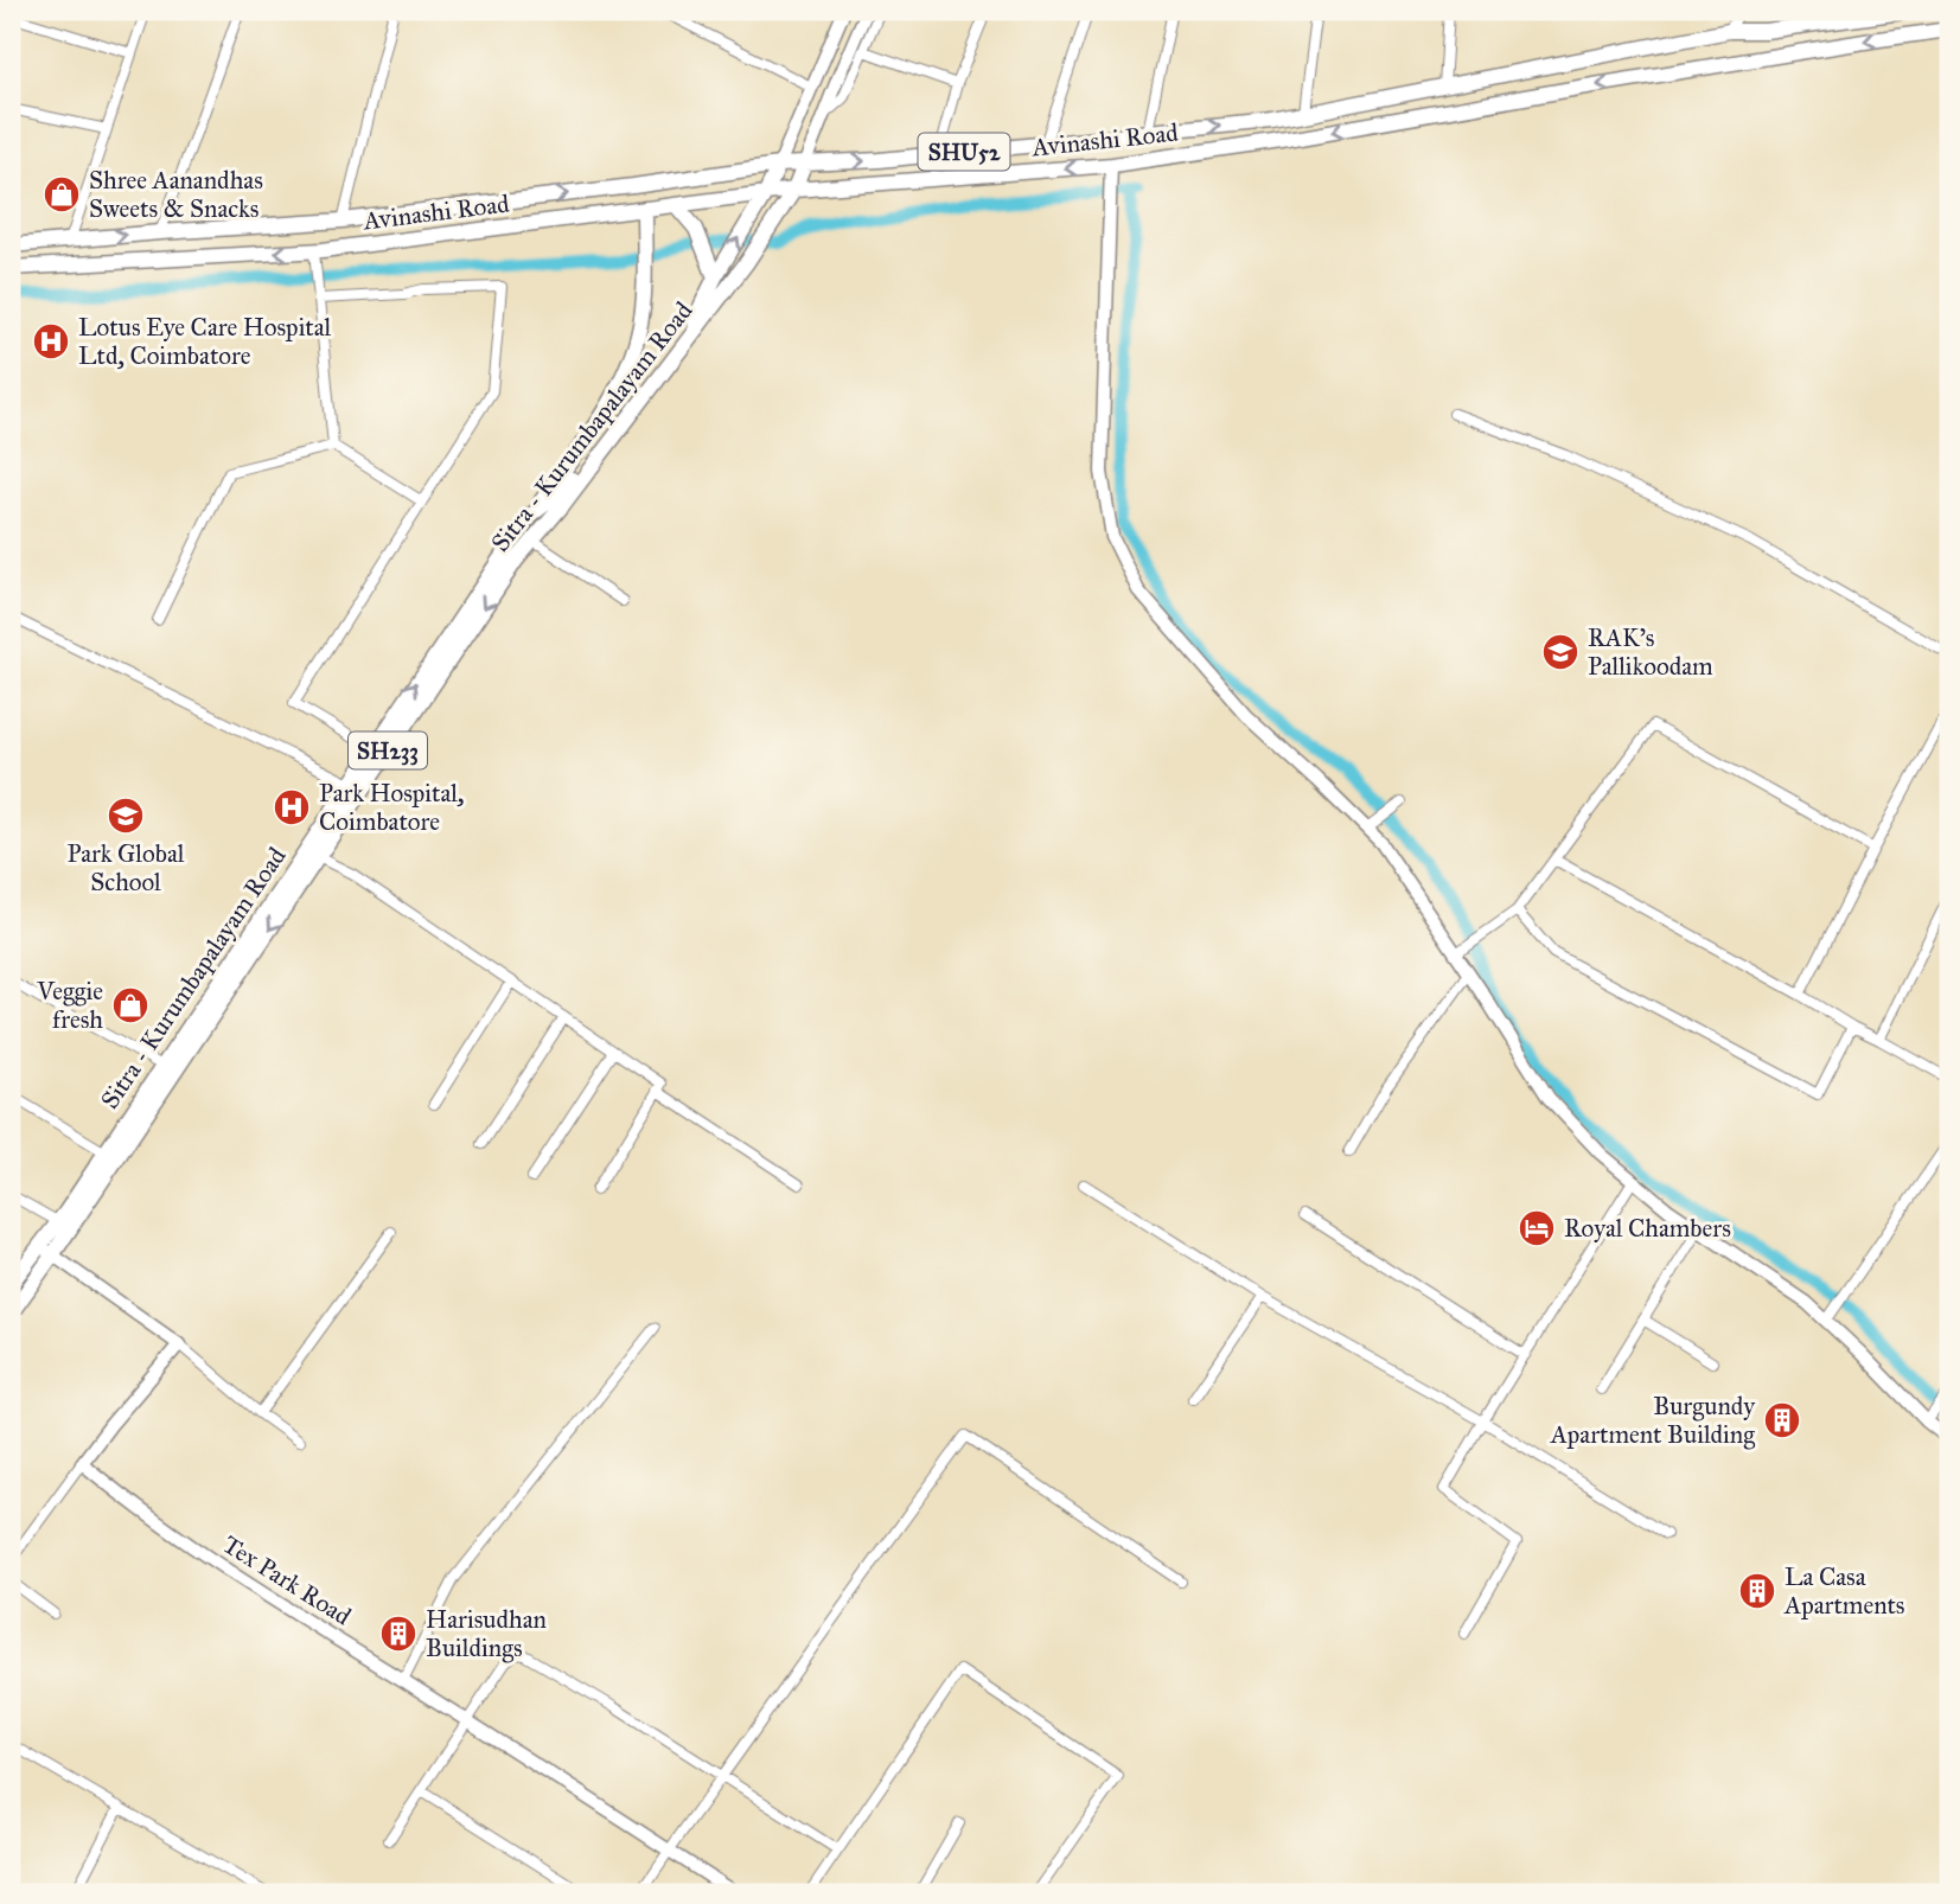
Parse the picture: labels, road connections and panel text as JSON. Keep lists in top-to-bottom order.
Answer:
{
  "streets": {
    "main road": [
      "Avinashi Road",
      "SHU52",
      "Sitra - Kurumbapalayam Road",
      "SH233"
    ],
    "street": ["Tex Park Road"]
  },
  "crossings": [
    ["Avinashi Road", "Sitra - Kurumbapalayam Road"]
  ],
  "places": {
    "shop": ["Shree Aanandhas Sweets & Snacks", "Veggie fresh"],
    "hospital": ["Lotus Eye Care Hospital Ltd, Coimbatore", "Park Hospital, Coimbatore"],
    "school or university": ["RAK's Pallikoodam", "Park Global School"],
    "hotel": ["Royal Chambers"],
    "building": ["Burgundy Apartment Building", "La Casa Apartments", "Harisudhan Buildings"]
  }
}
